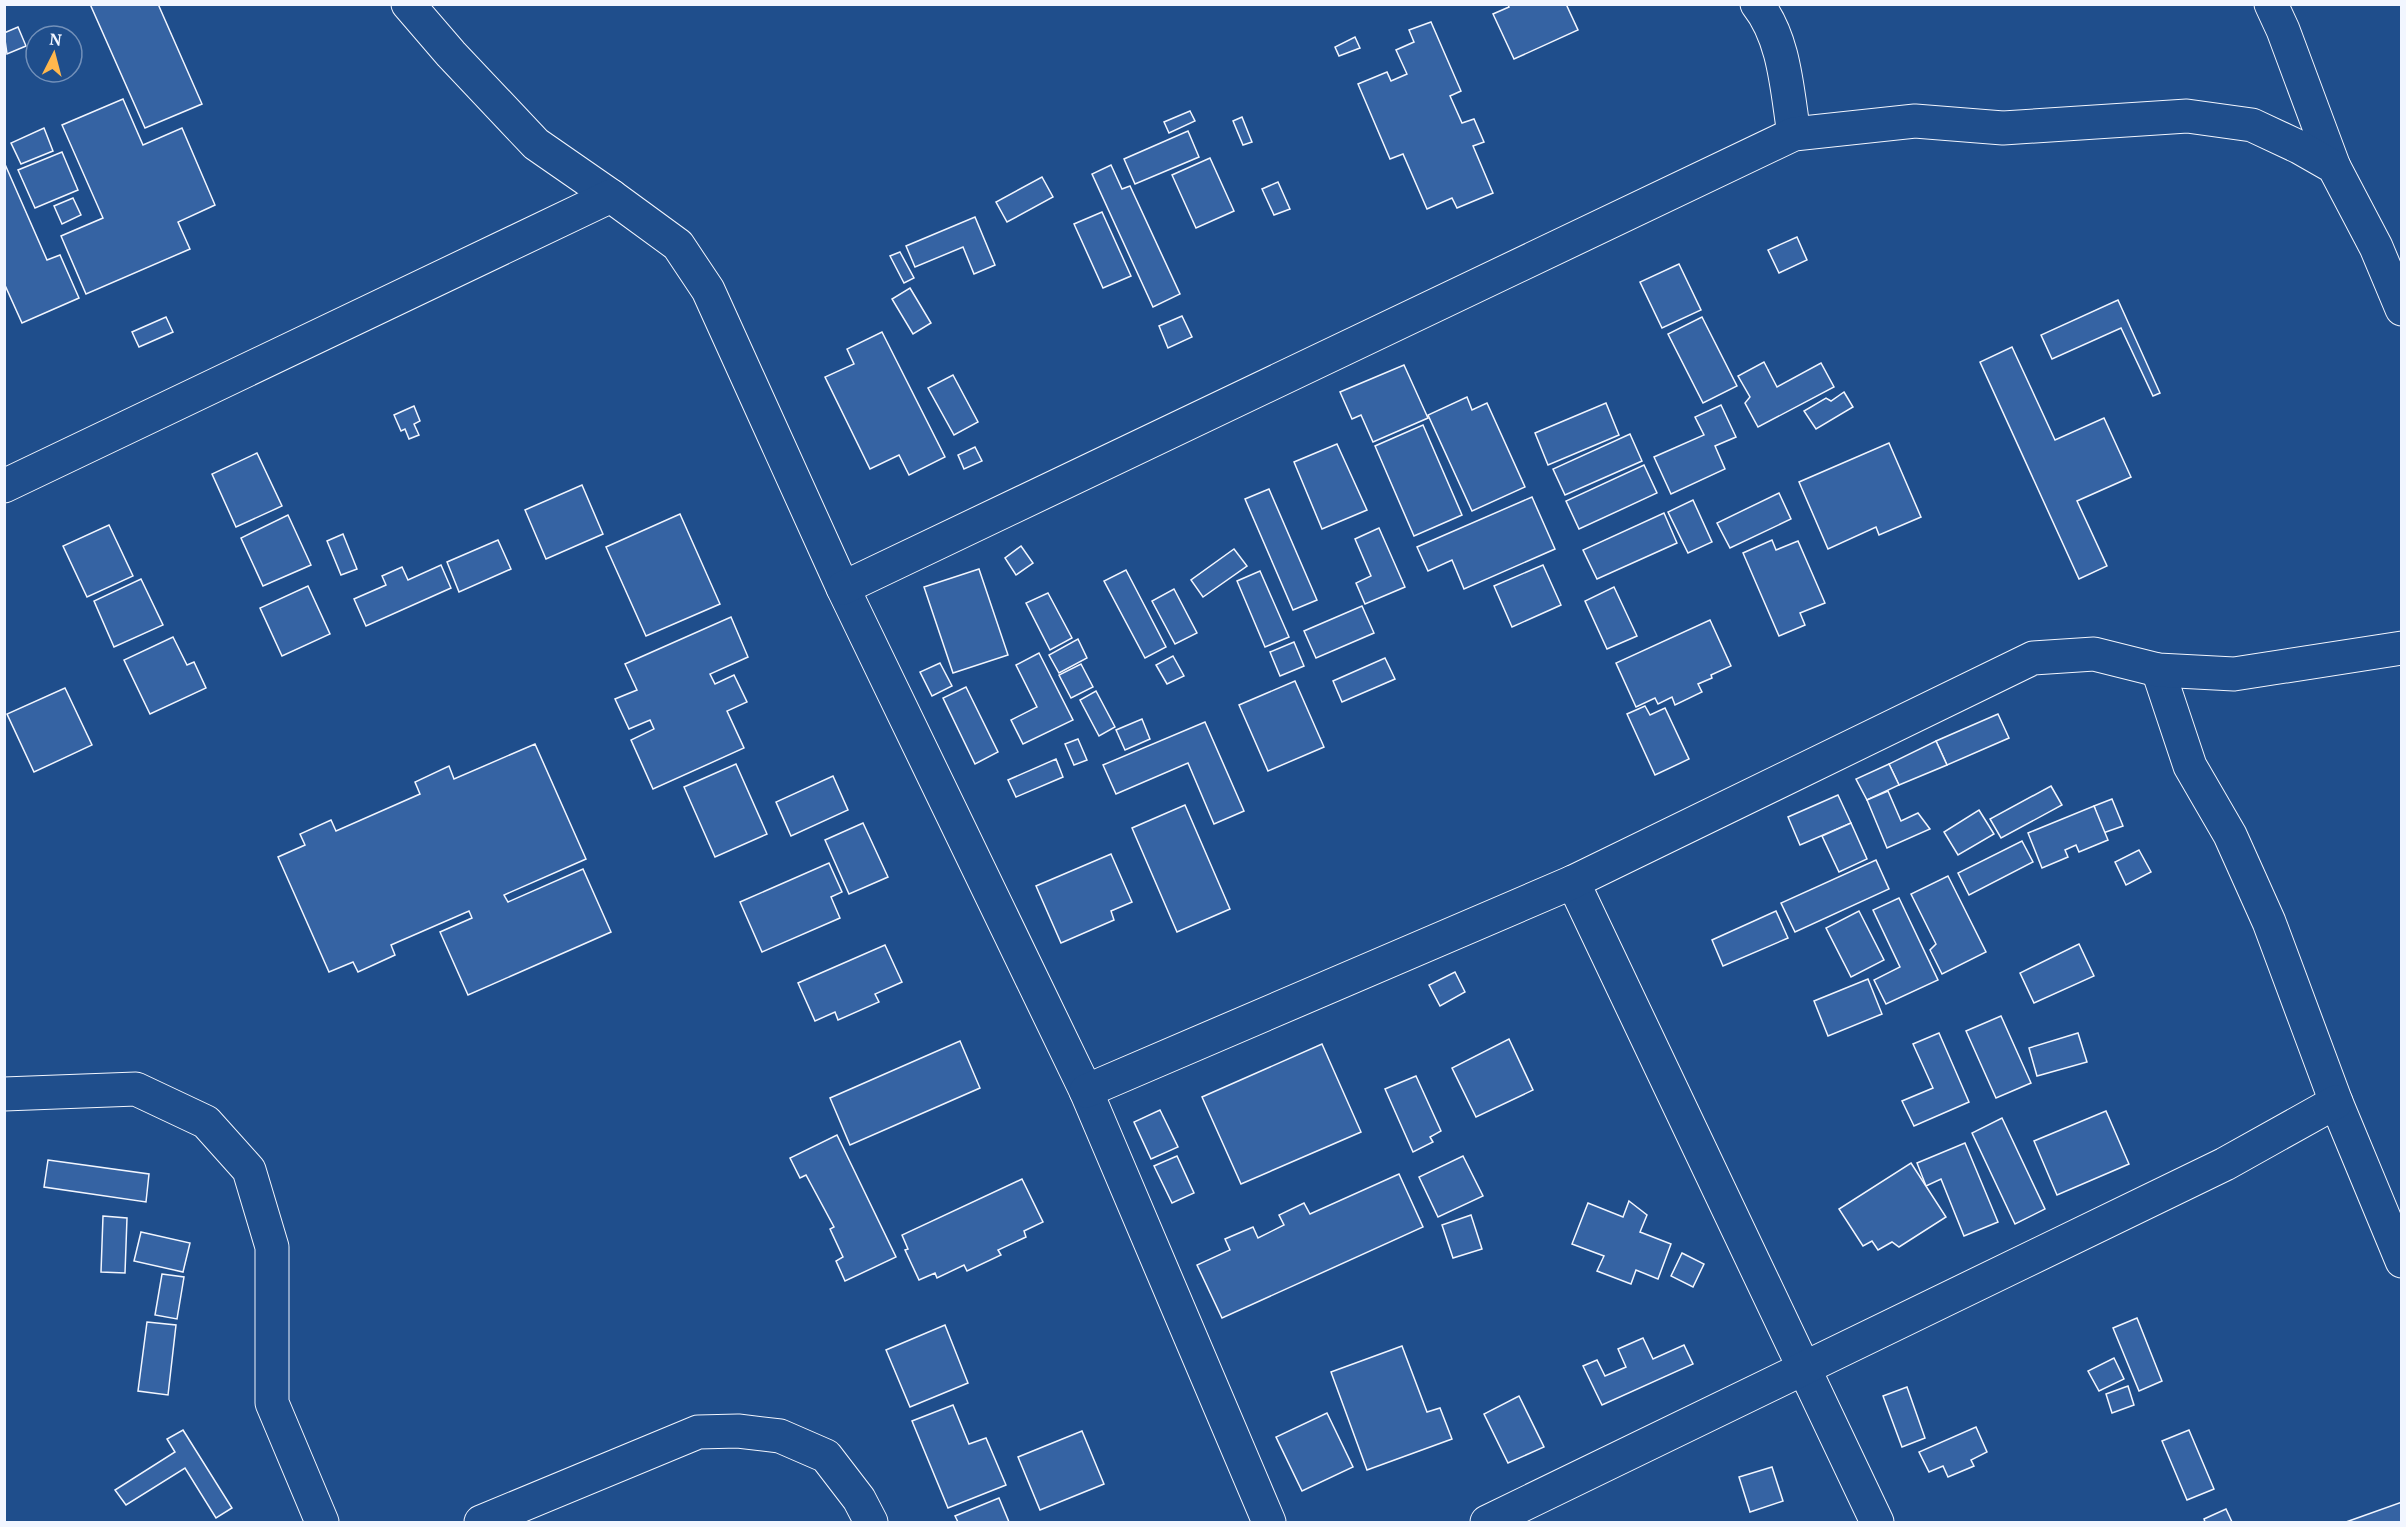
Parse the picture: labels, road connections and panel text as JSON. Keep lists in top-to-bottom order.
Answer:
{
  "north": "top"
}
